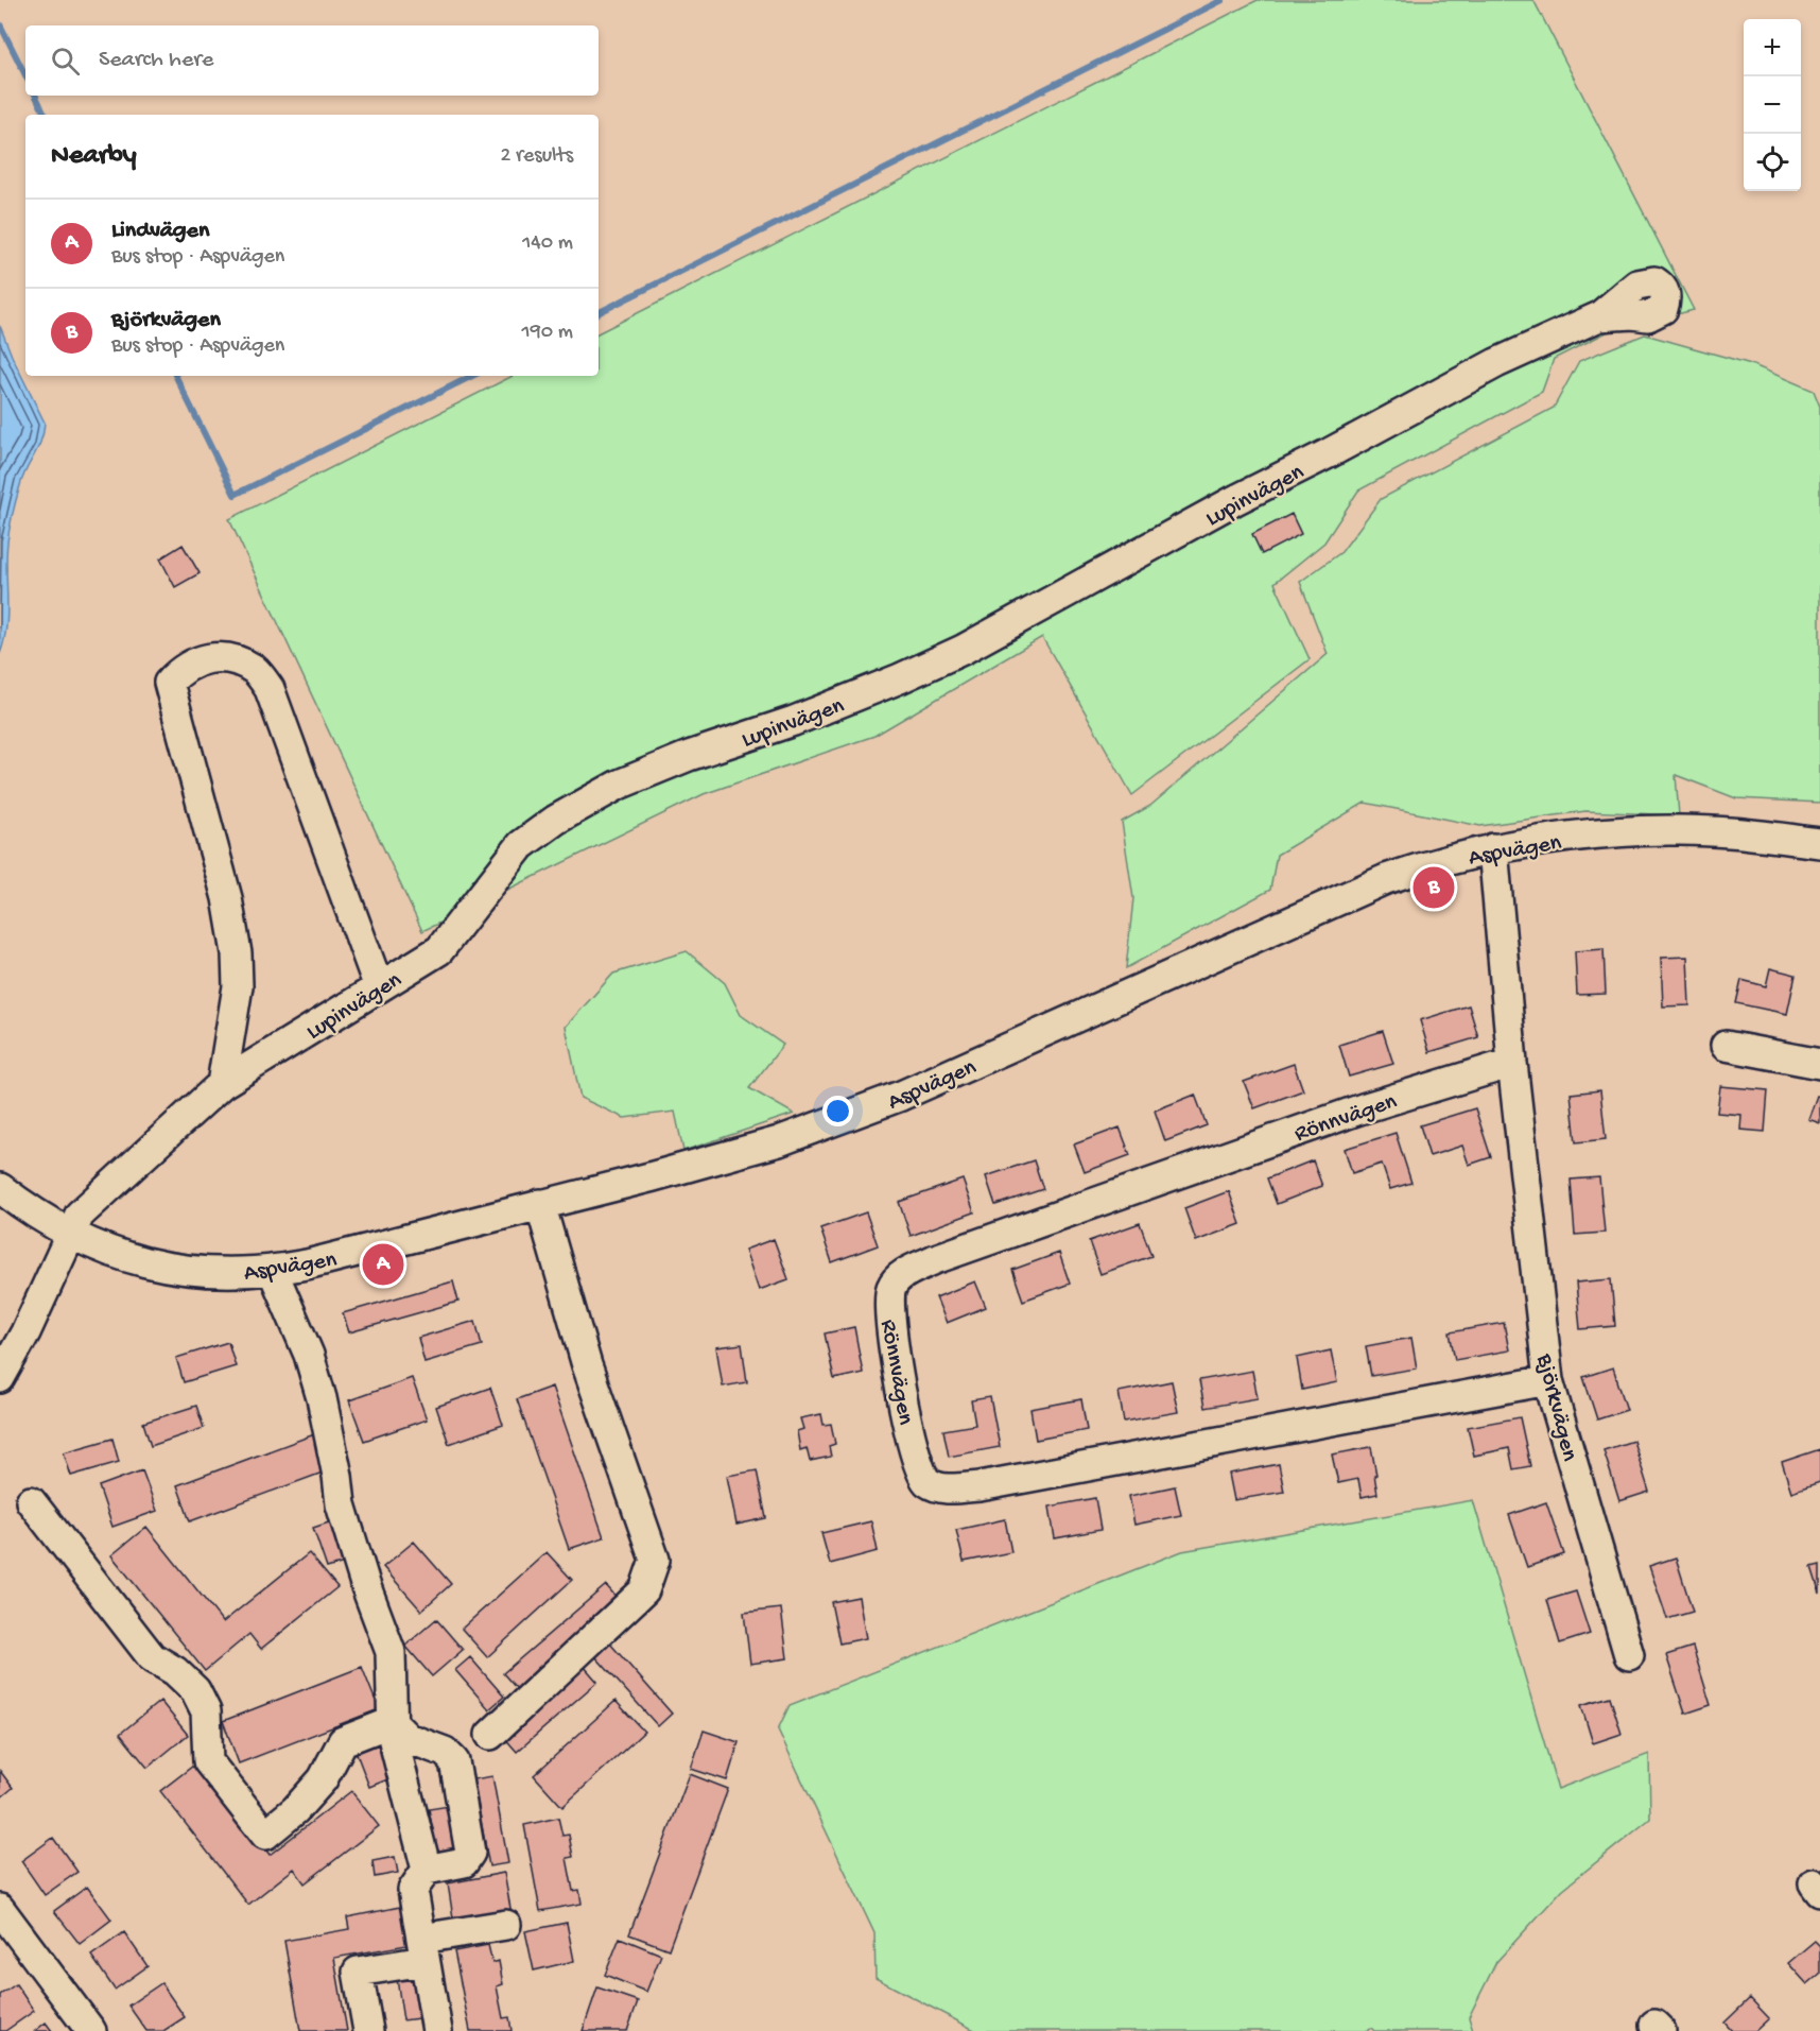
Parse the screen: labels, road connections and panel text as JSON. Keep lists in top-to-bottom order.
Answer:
{
  "streets": {
    "street": [
      "Lupinvägen",
      "Aspvägen",
      "Rönnvägen",
      "Björkvägen"
    ]
  },
  "crossings": [
    ["Lupinvägen", "Aspvägen"],
    ["Aspvägen", "Björkvägen"],
    ["Rönnvägen", "Björkvägen"]
  ],
  "page": {
    "map_buttons": ["+", "−"],
    "search": "Search here",
    "heading": ["Nearby", "2 results"],
    "list": [
      {
        "mark": "A",
        "name": "Lindvägen",
        "note": "Bus stop · Aspvägen",
        "value": "140 m"
      },
      {
        "mark": "B",
        "name": "Björkvägen",
        "note": "Bus stop · Aspvägen",
        "value": "190 m"
      }
    ],
    "pins": ["B", "A"]
  }
}
